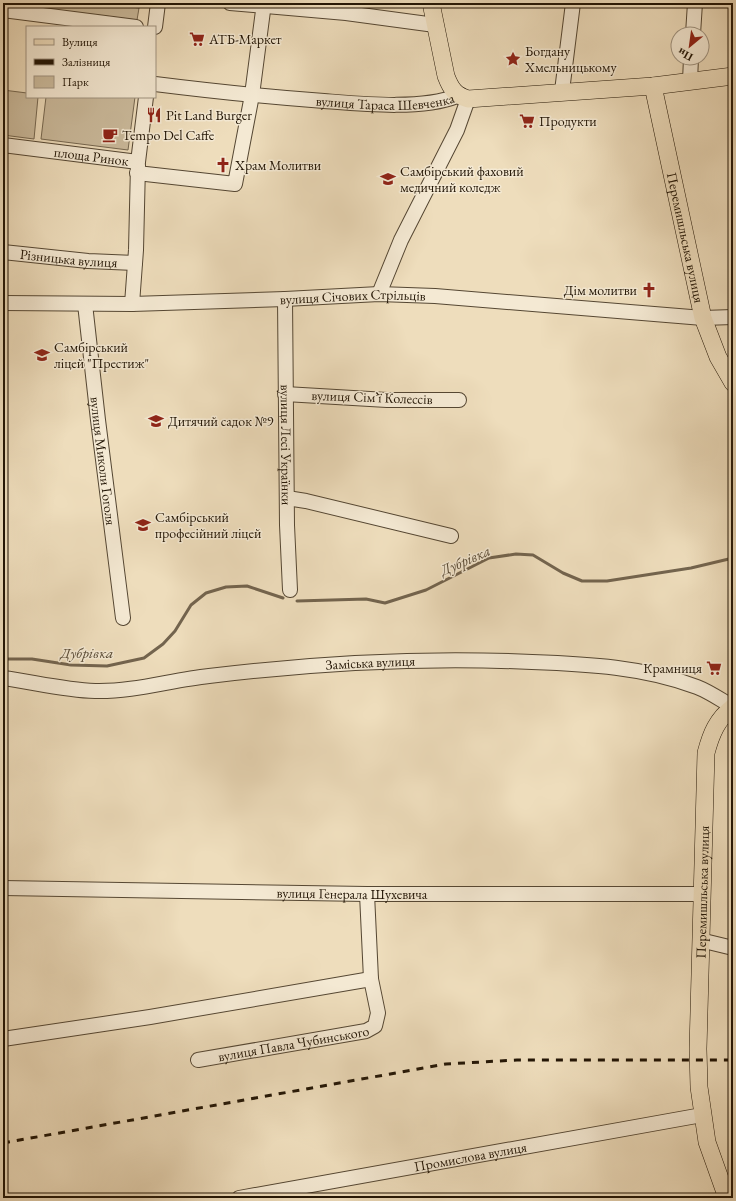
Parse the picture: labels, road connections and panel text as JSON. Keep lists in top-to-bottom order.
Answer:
{
  "streets": {
    "main road": ["вулиця Тараса Шевченка", "Перемишльська вулиця"],
    "street": [
      "площа Ринок",
      "Різницька вулиця",
      "вулиця Січових Стрільців",
      "вулиця Сімʼї Колессів",
      "вулиця Лесі Українки",
      "вулиця Миколи Гоголя",
      "Заміська вулиця",
      "вулиця Генерала Шухевича",
      "вулиця Павла Чубинського",
      "Промислова вулиця"
    ]
  },
  "crossings": [
    ["вулиця Тараса Шевченка", "Перемишльська вулиця"],
    ["Перемишльська вулиця", "вулиця Січових Стрільців"],
    ["Перемишльська вулиця", "Заміська вулиця"],
    ["Перемишльська вулиця", "вулиця Генерала Шухевича"],
    ["Перемишльська вулиця", "Промислова вулиця"],
    ["вулиця Січових Стрільців", "вулиця Лесі Українки"],
    ["вулиця Січових Стрільців", "вулиця Миколи Гоголя"],
    ["вулиця Сімʼї Колессів", "вулиця Лесі Українки"],
    ["вулиця Генерала Шухевича", "вулиця Павла Чубинського"]
  ],
  "water": ["Дубрівка"],
  "places": {
    "supermarket": ["АТБ-Маркет", "Продукти", "Крамниця"],
    "place": ["Богдану Хмельницькому"],
    "restaurant": ["Pit Land Burger"],
    "cafe": ["Tempo Del Caffe"],
    "church": ["Храм Молитви", "Дім молитви"],
    "school or university": [
      "Самбірський фаховий медичний коледж",
      "Самбірський ліцей \"Престиж\"",
      "Дитячий садок №9",
      "Самбірський професійний ліцей"
    ]
  },
  "legend": ["Вулиця", "Залізниця", "Парк"],
  "north": "bottom left"
}
